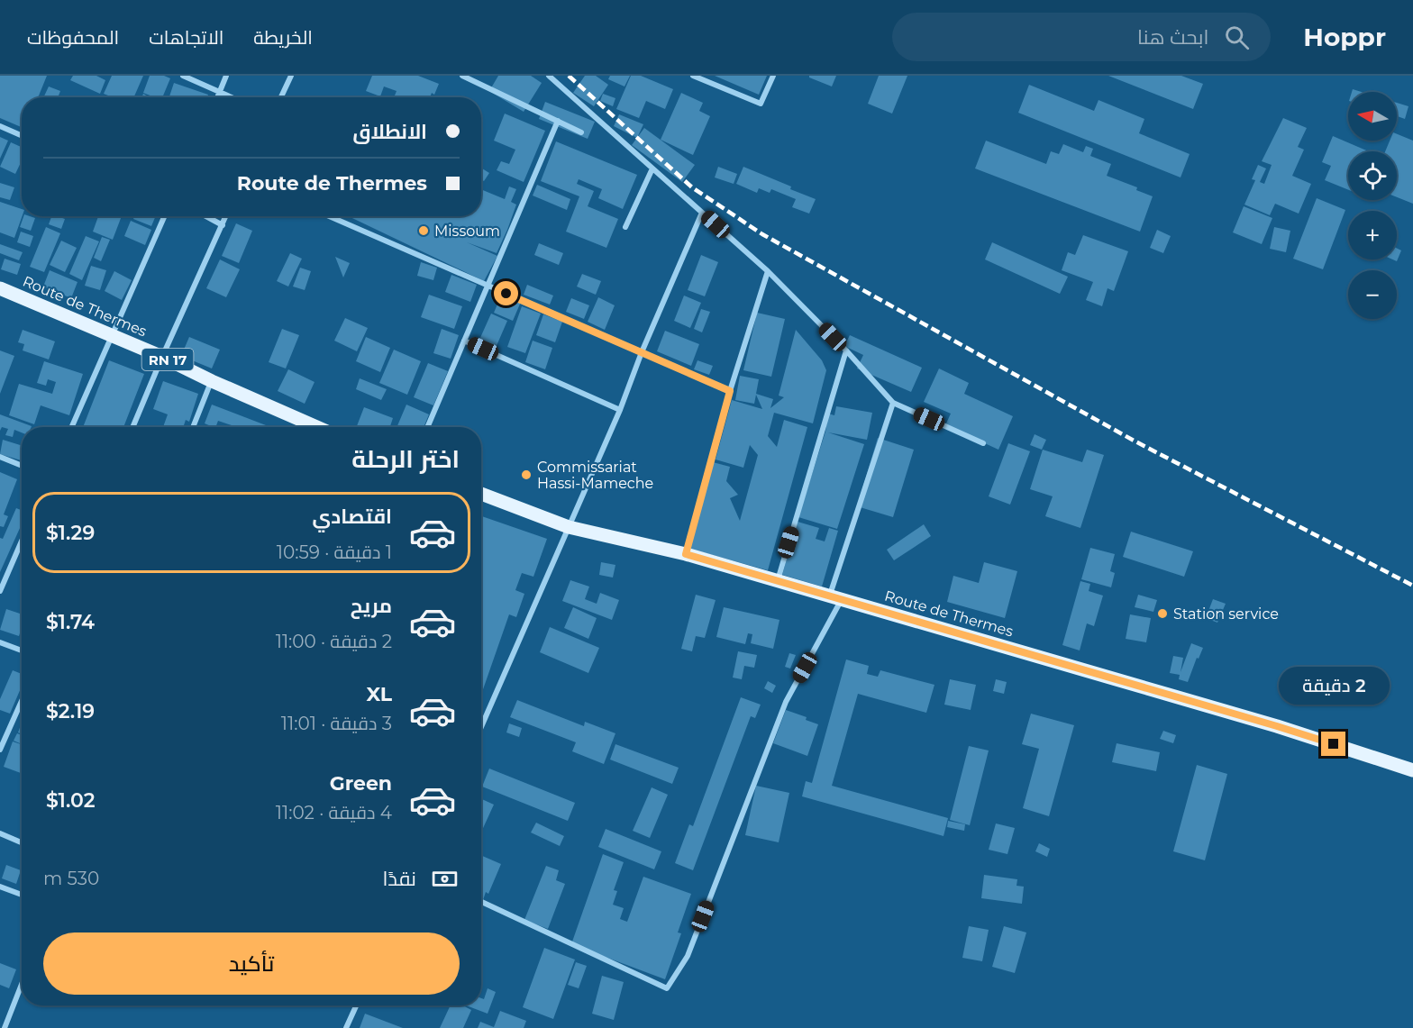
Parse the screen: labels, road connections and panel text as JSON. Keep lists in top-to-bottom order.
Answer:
{
  "streets": {
    "main road": ["Route de Thermes", "RN 17"]
  },
  "places": ["Missoum", "Commissariat Hassi-Mameche", "Station service"],
  "north": "left",
  "page": {
    "header": "Hoppr",
    "search": "ابحث هنا",
    "nav": ["الخريطة", "الاتجاهات", "المحفوظات"],
    "map_buttons": ["+", "−"],
    "banner": ["الانطلاق", "Route de Thermes"],
    "heading": "اختر الرحلة",
    "list": [
      {
        "name": "اقتصادي",
        "note": "1 دقيقة · 10:59",
        "value": "$1.29"
      },
      {
        "name": "مريح",
        "note": "2 دقيقة · 11:00",
        "value": "$1.74"
      },
      {
        "name": "XL",
        "note": "3 دقيقة · 11:01",
        "value": "$2.19"
      },
      {
        "name": "Green",
        "note": "4 دقيقة · 11:02",
        "value": "$1.02"
      }
    ],
    "bubble": "2 دقيقة",
    "pay": ["نقدًا", "530 m"],
    "buttons": "تأكيد"
  }
}
